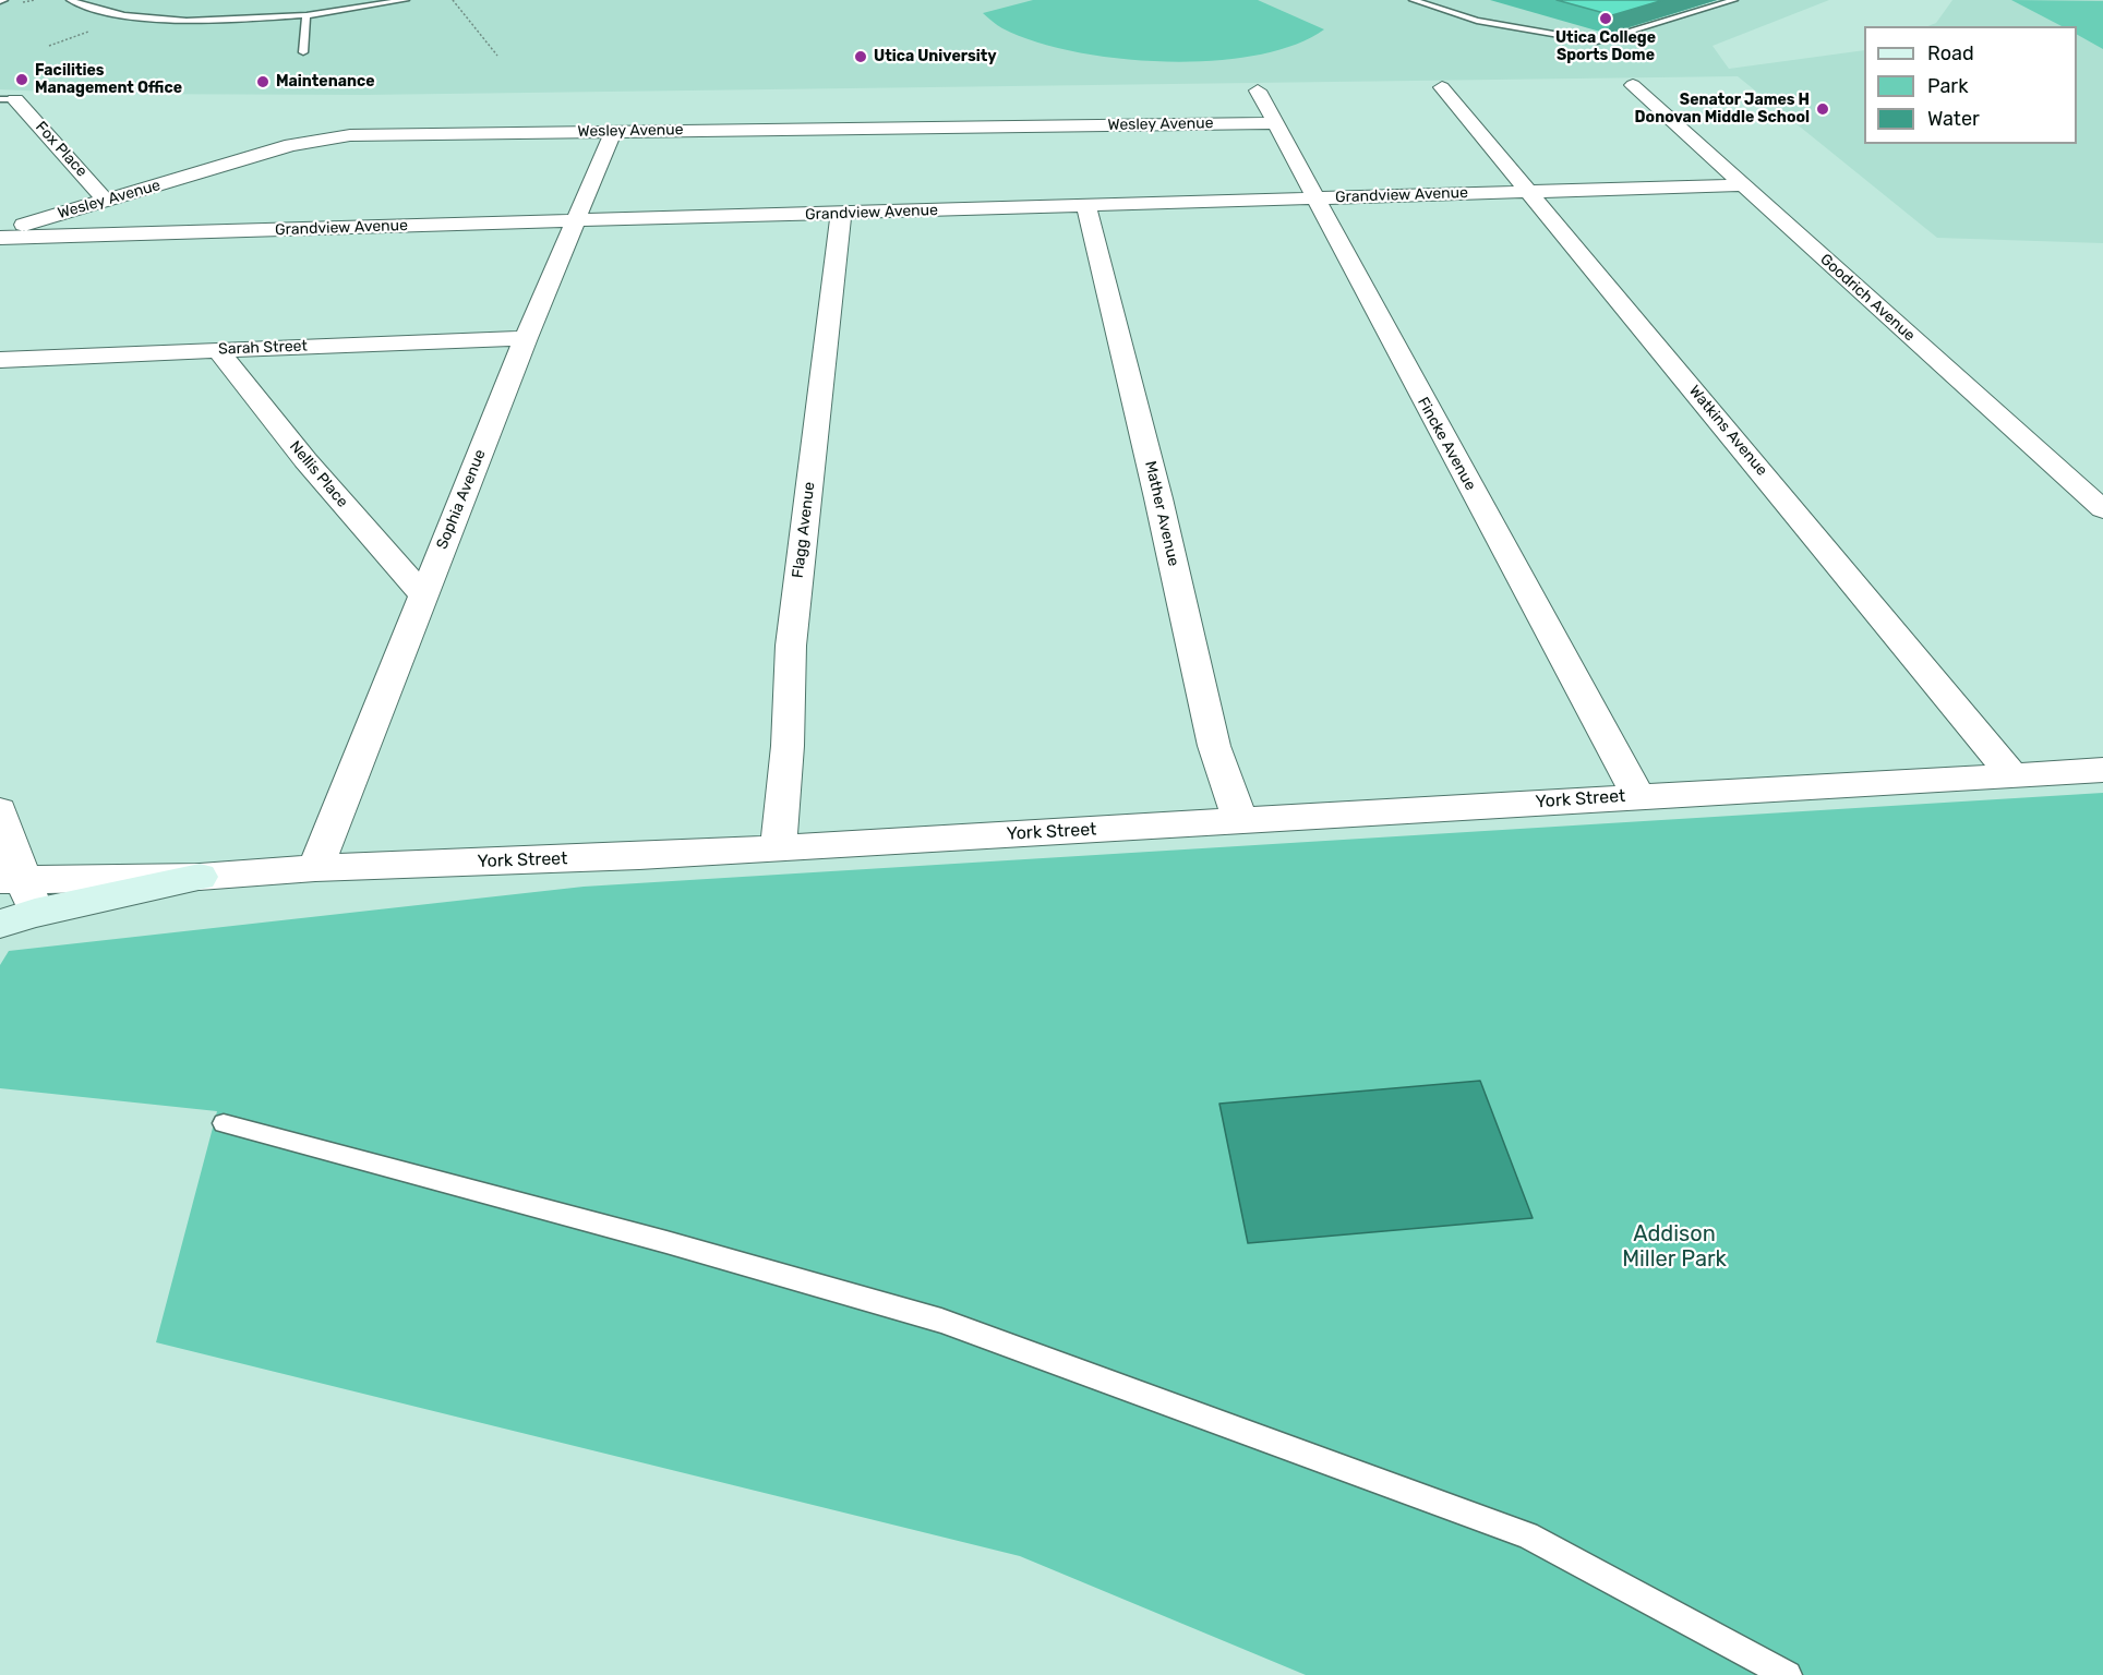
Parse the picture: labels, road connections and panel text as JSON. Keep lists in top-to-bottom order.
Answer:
{
  "streets": {
    "street": [
      "Wesley Avenue",
      "Fox Place",
      "Grandview Avenue",
      "Goodrich Avenue",
      "Sarah Street",
      "Watkins Avenue",
      "Fincke Avenue",
      "Nellis Place",
      "Sophia Avenue",
      "Mather Avenue",
      "Flagg Avenue",
      "York Street"
    ]
  },
  "crossings": [
    ["Wesley Avenue", "Fox Place"],
    ["Wesley Avenue", "Fincke Avenue"],
    ["Wesley Avenue", "Sophia Avenue"],
    ["Grandview Avenue", "Goodrich Avenue"],
    ["Grandview Avenue", "Watkins Avenue"],
    ["Grandview Avenue", "Fincke Avenue"],
    ["Grandview Avenue", "Sophia Avenue"],
    ["Grandview Avenue", "Mather Avenue"],
    ["Grandview Avenue", "Flagg Avenue"],
    ["Sarah Street", "Nellis Place"],
    ["Sarah Street", "Sophia Avenue"],
    ["Watkins Avenue", "York Street"],
    ["Fincke Avenue", "York Street"],
    ["Nellis Place", "Sophia Avenue"],
    ["Sophia Avenue", "York Street"],
    ["Mather Avenue", "York Street"],
    ["Flagg Avenue", "York Street"]
  ],
  "parks": ["Addison Miller Park"],
  "places": [
    "Utica College Sports Dome",
    "Utica University",
    "Facilities Management Office",
    "Maintenance",
    "Senator James H Donovan Middle School"
  ],
  "legend": ["Road", "Park", "Water"]
}
